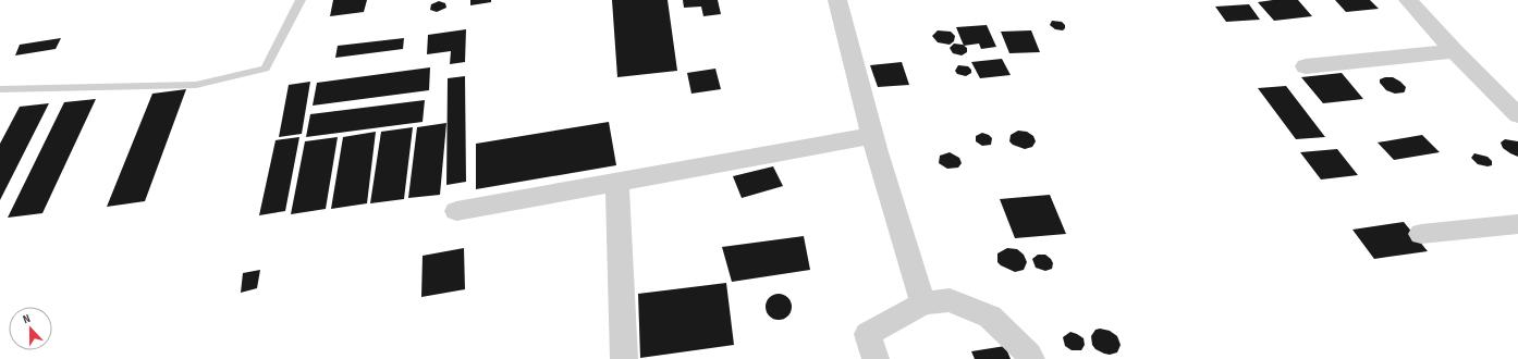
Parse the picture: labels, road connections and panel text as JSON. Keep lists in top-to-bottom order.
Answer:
{
  "north": "top"
}
